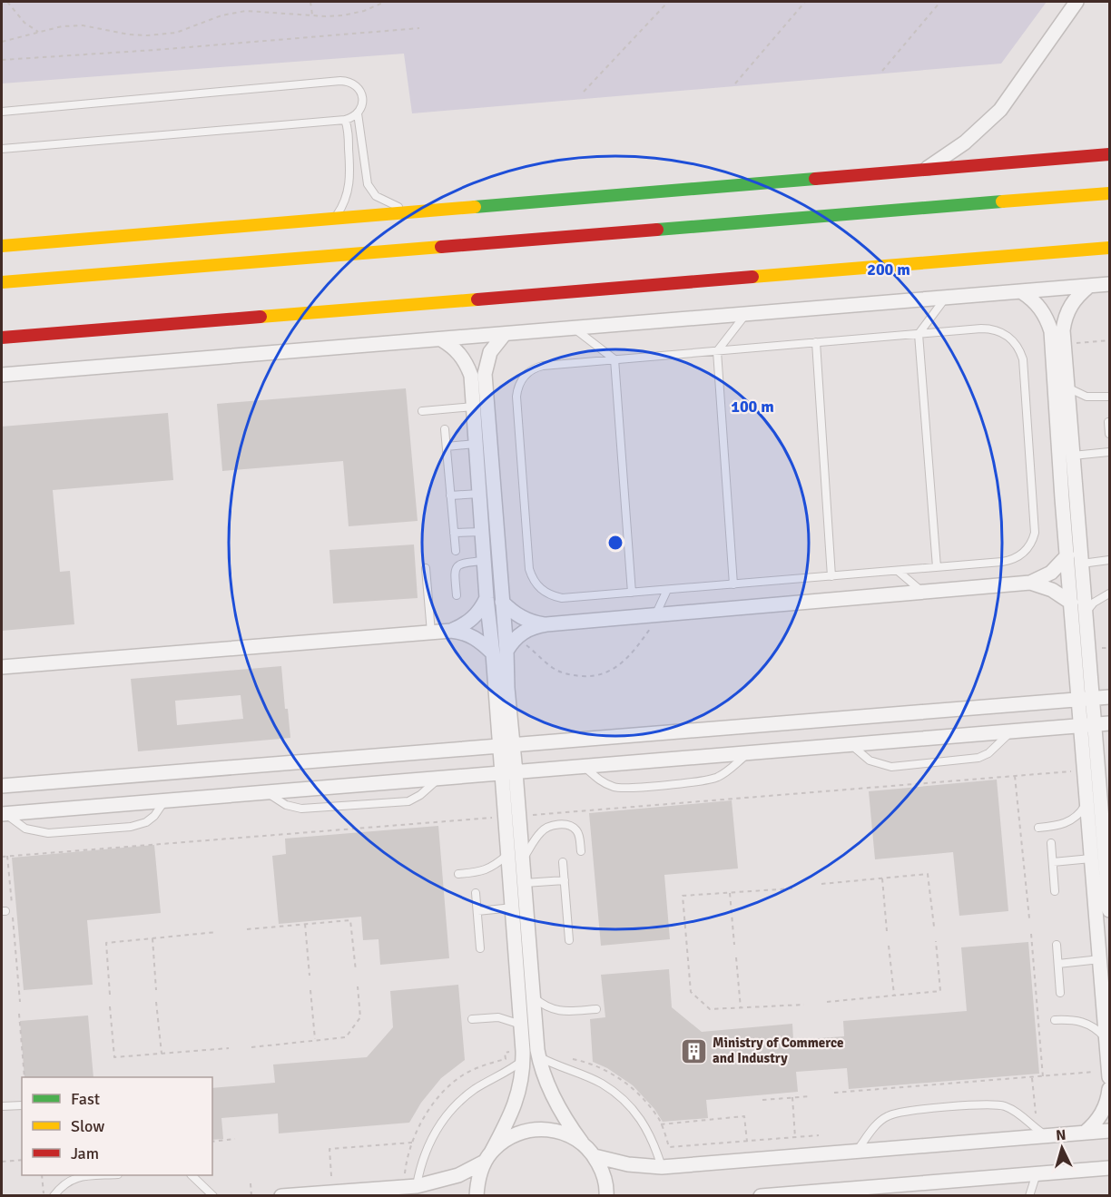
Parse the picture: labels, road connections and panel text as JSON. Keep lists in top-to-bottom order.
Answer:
{
  "places": {
    "building": ["Ministry of Commerce and Industry"]
  },
  "legend": ["Fast", "Slow", "Jam"],
  "north": "top",
  "rings": ["200 m", "100 m"]
}
